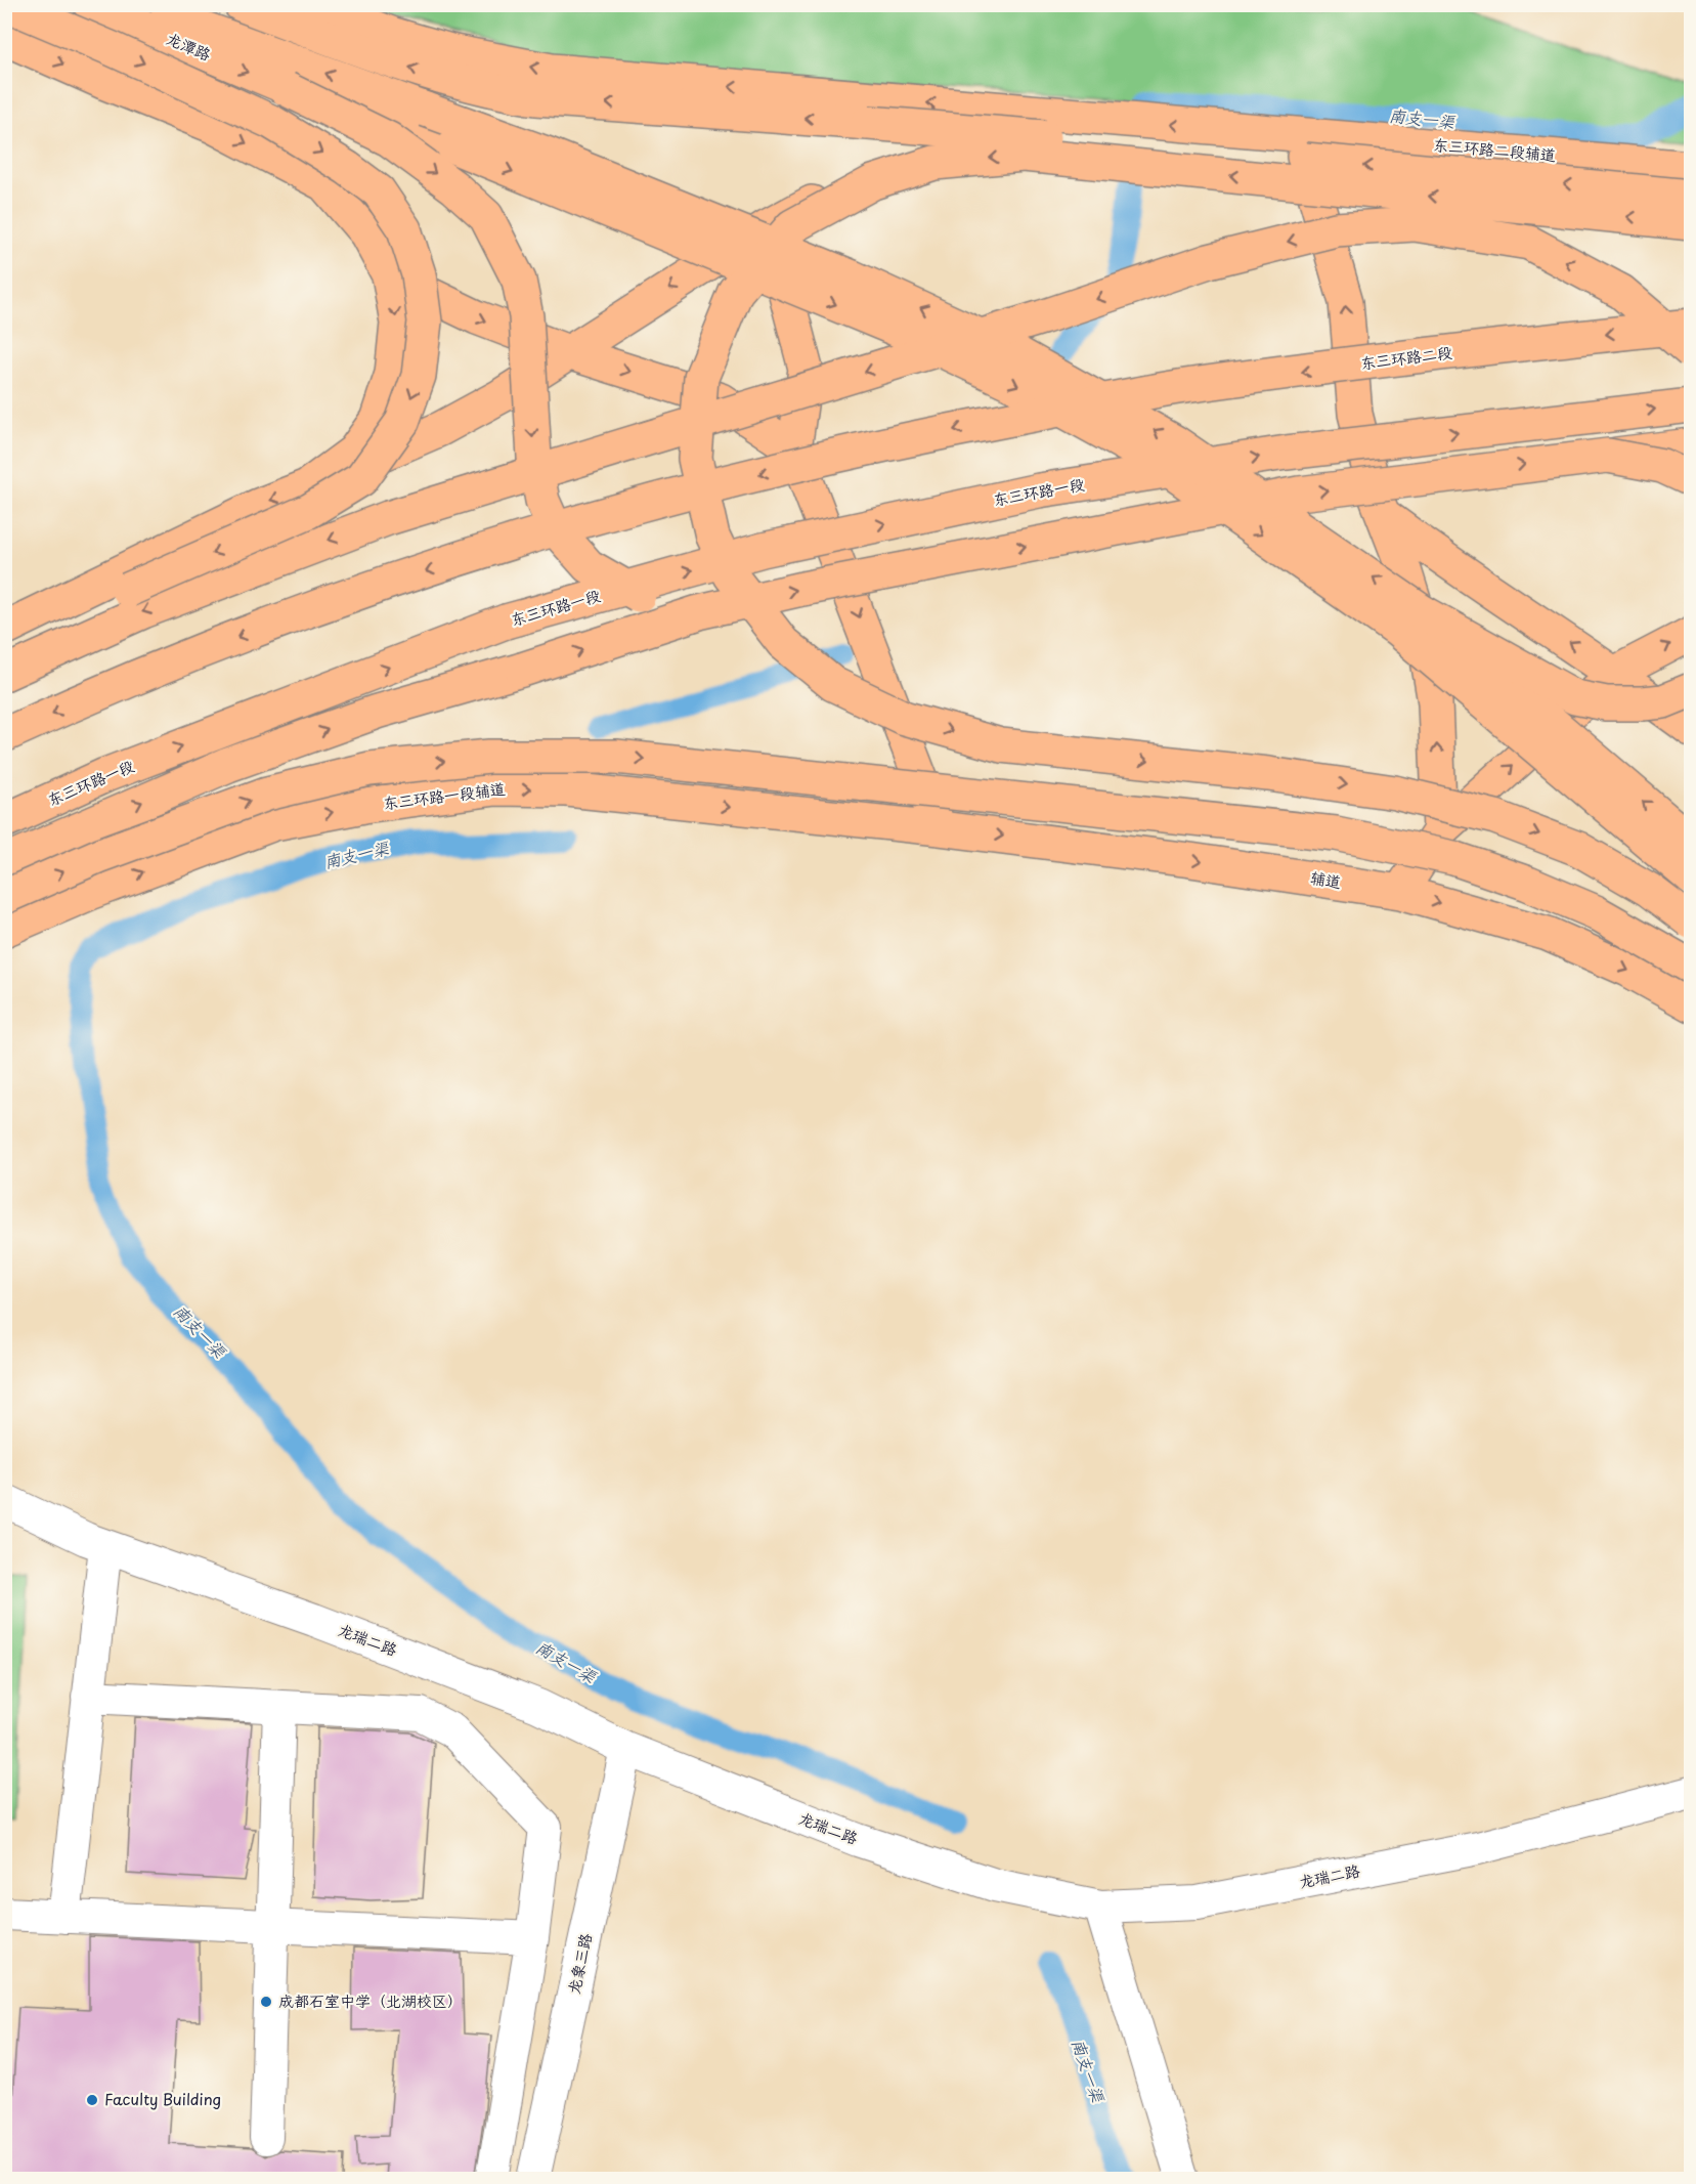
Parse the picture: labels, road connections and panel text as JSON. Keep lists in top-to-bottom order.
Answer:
{
  "streets": {
    "main road": [
      "龙潭路",
      "东三环路二段辅道",
      "东三环路二段",
      "东三环路一段",
      "东三环路一段辅道",
      "辅道"
    ],
    "street": ["龙瑞二路", "龙象三路"]
  },
  "crossings": [
    ["东三环路一段辅道", "辅道"],
    ["龙瑞二路", "龙象三路"]
  ],
  "water": ["南支一渠"],
  "places": ["成都石室中学（北湖校区）", "Faculty Building"]
}
